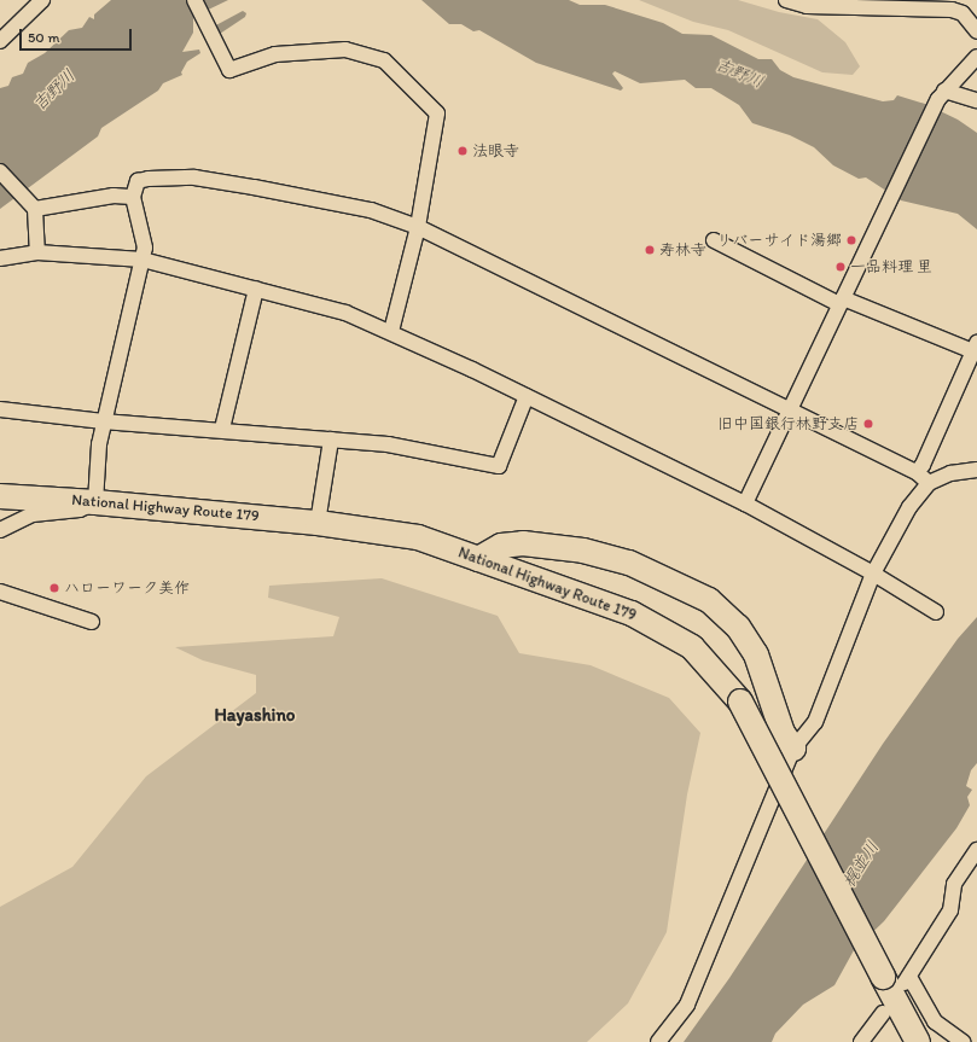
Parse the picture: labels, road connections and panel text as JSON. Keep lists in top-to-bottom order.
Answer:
{
  "streets": {
    "highway": ["National Highway Route 179"]
  },
  "districts": ["Hayashino"],
  "water": ["吉野川", "梶並川"],
  "places": [
    "法眼寺",
    "リバーサイド湯郷",
    "寿林寺",
    "一品料理 里",
    "旧中国銀行林野支店",
    "ハローワーク美作"
  ],
  "scale_bar": "50 m"
}
